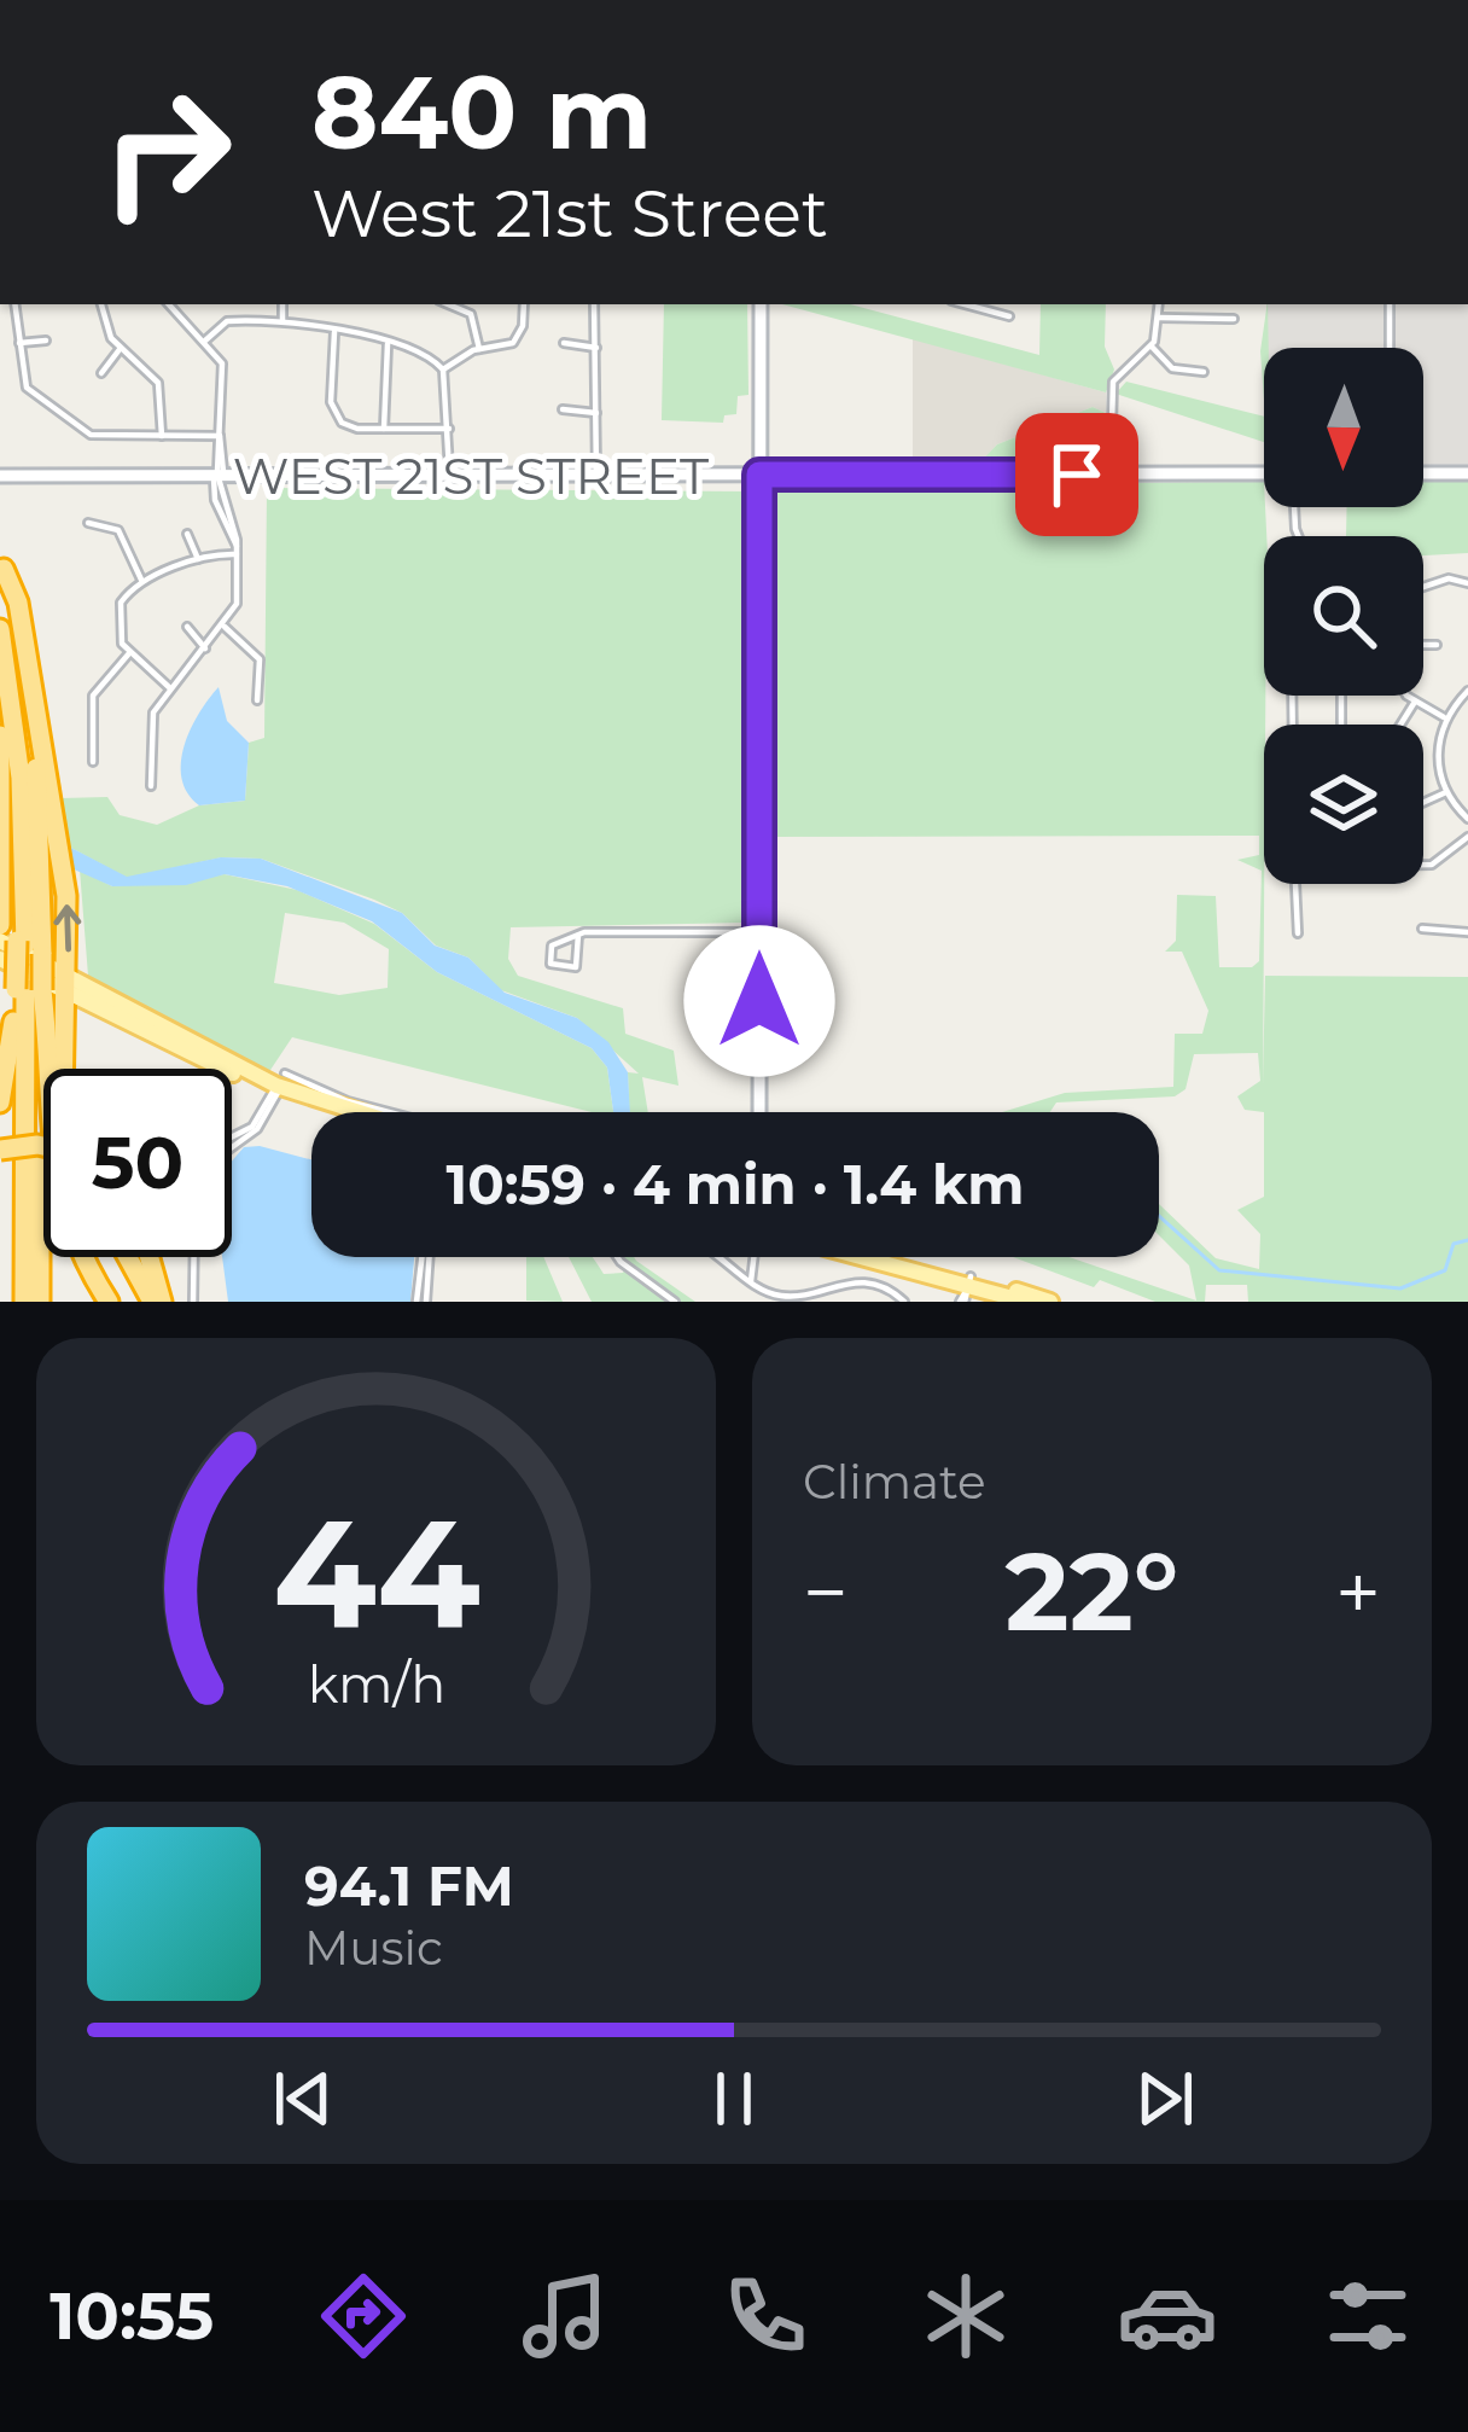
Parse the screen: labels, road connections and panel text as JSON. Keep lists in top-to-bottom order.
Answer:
{
  "streets": {
    "street": ["WEST 21ST STREET"]
  },
  "north": "bottom",
  "page": {
    "turn": ["840 m", "West 21st Street"],
    "limit": "50",
    "trip": "10:59 · 4 min · 1.4 km",
    "tile": "Climate",
    "heat": ["−", "22°", "+"],
    "song": ["94.1 FM", "Music"],
    "tabs": "10:55",
    "gauge": ["44", "km/h"]
  }
}
